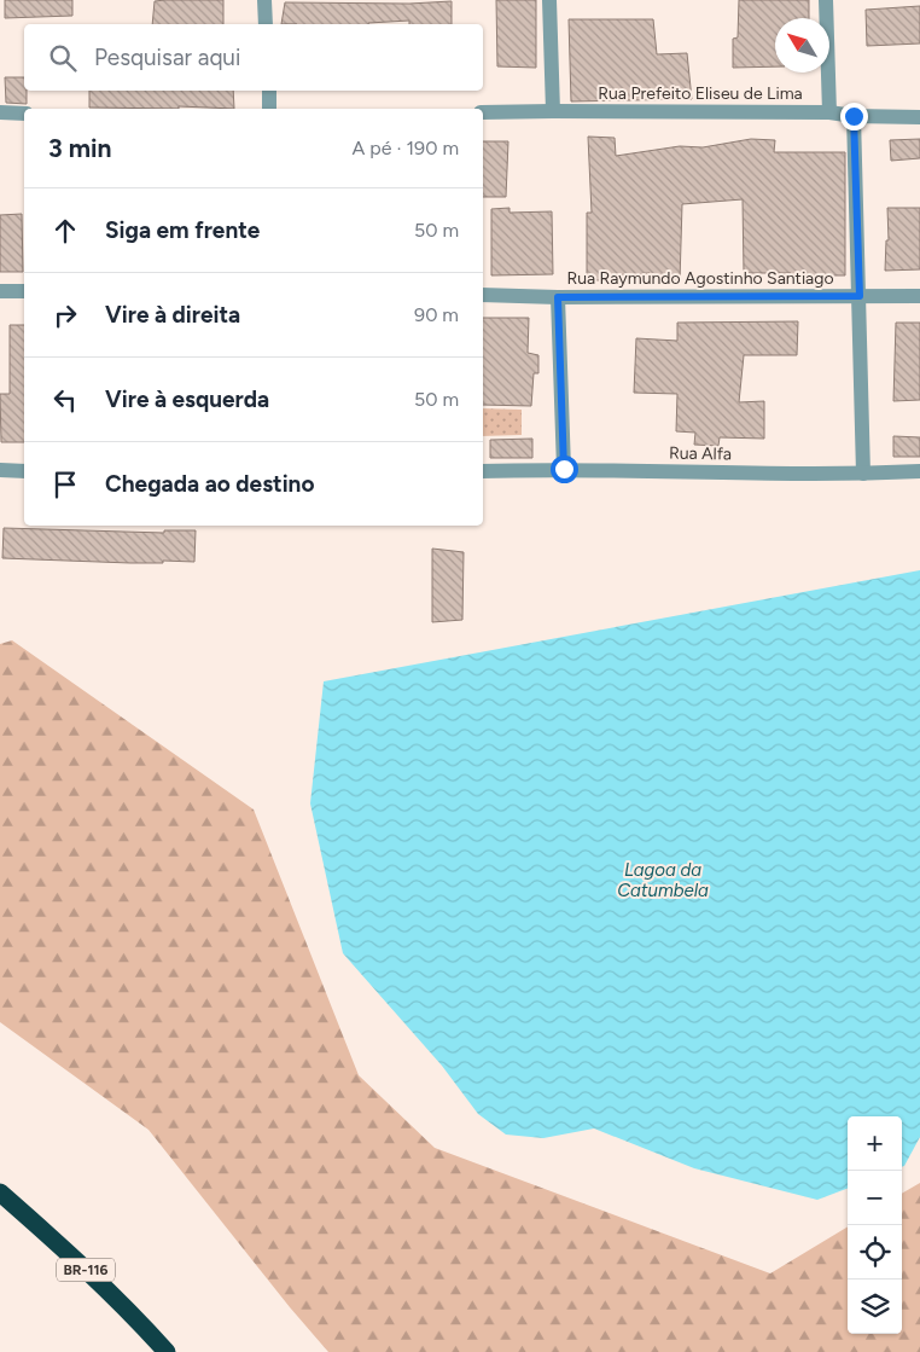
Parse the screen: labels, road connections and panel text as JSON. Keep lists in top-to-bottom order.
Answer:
{
  "streets": {
    "highway": ["BR-116"],
    "street": ["Rua Prefeito Eliseu de Lima", "Rua Raymundo Agostinho Santiago", "Rua Alfa"]
  },
  "water": ["Lagoa da Catumbela"],
  "north": "top left",
  "page": {
    "search": "Pesquisar aqui",
    "heading": ["3 min", "A pé · 190 m"],
    "list": [
      ["Siga em frente", "50 m"],
      ["Vire à direita", "90 m"],
      ["Vire à esquerda", "50 m"],
      "Chegada ao destino"
    ],
    "map_buttons": ["+", "−"]
  }
}
